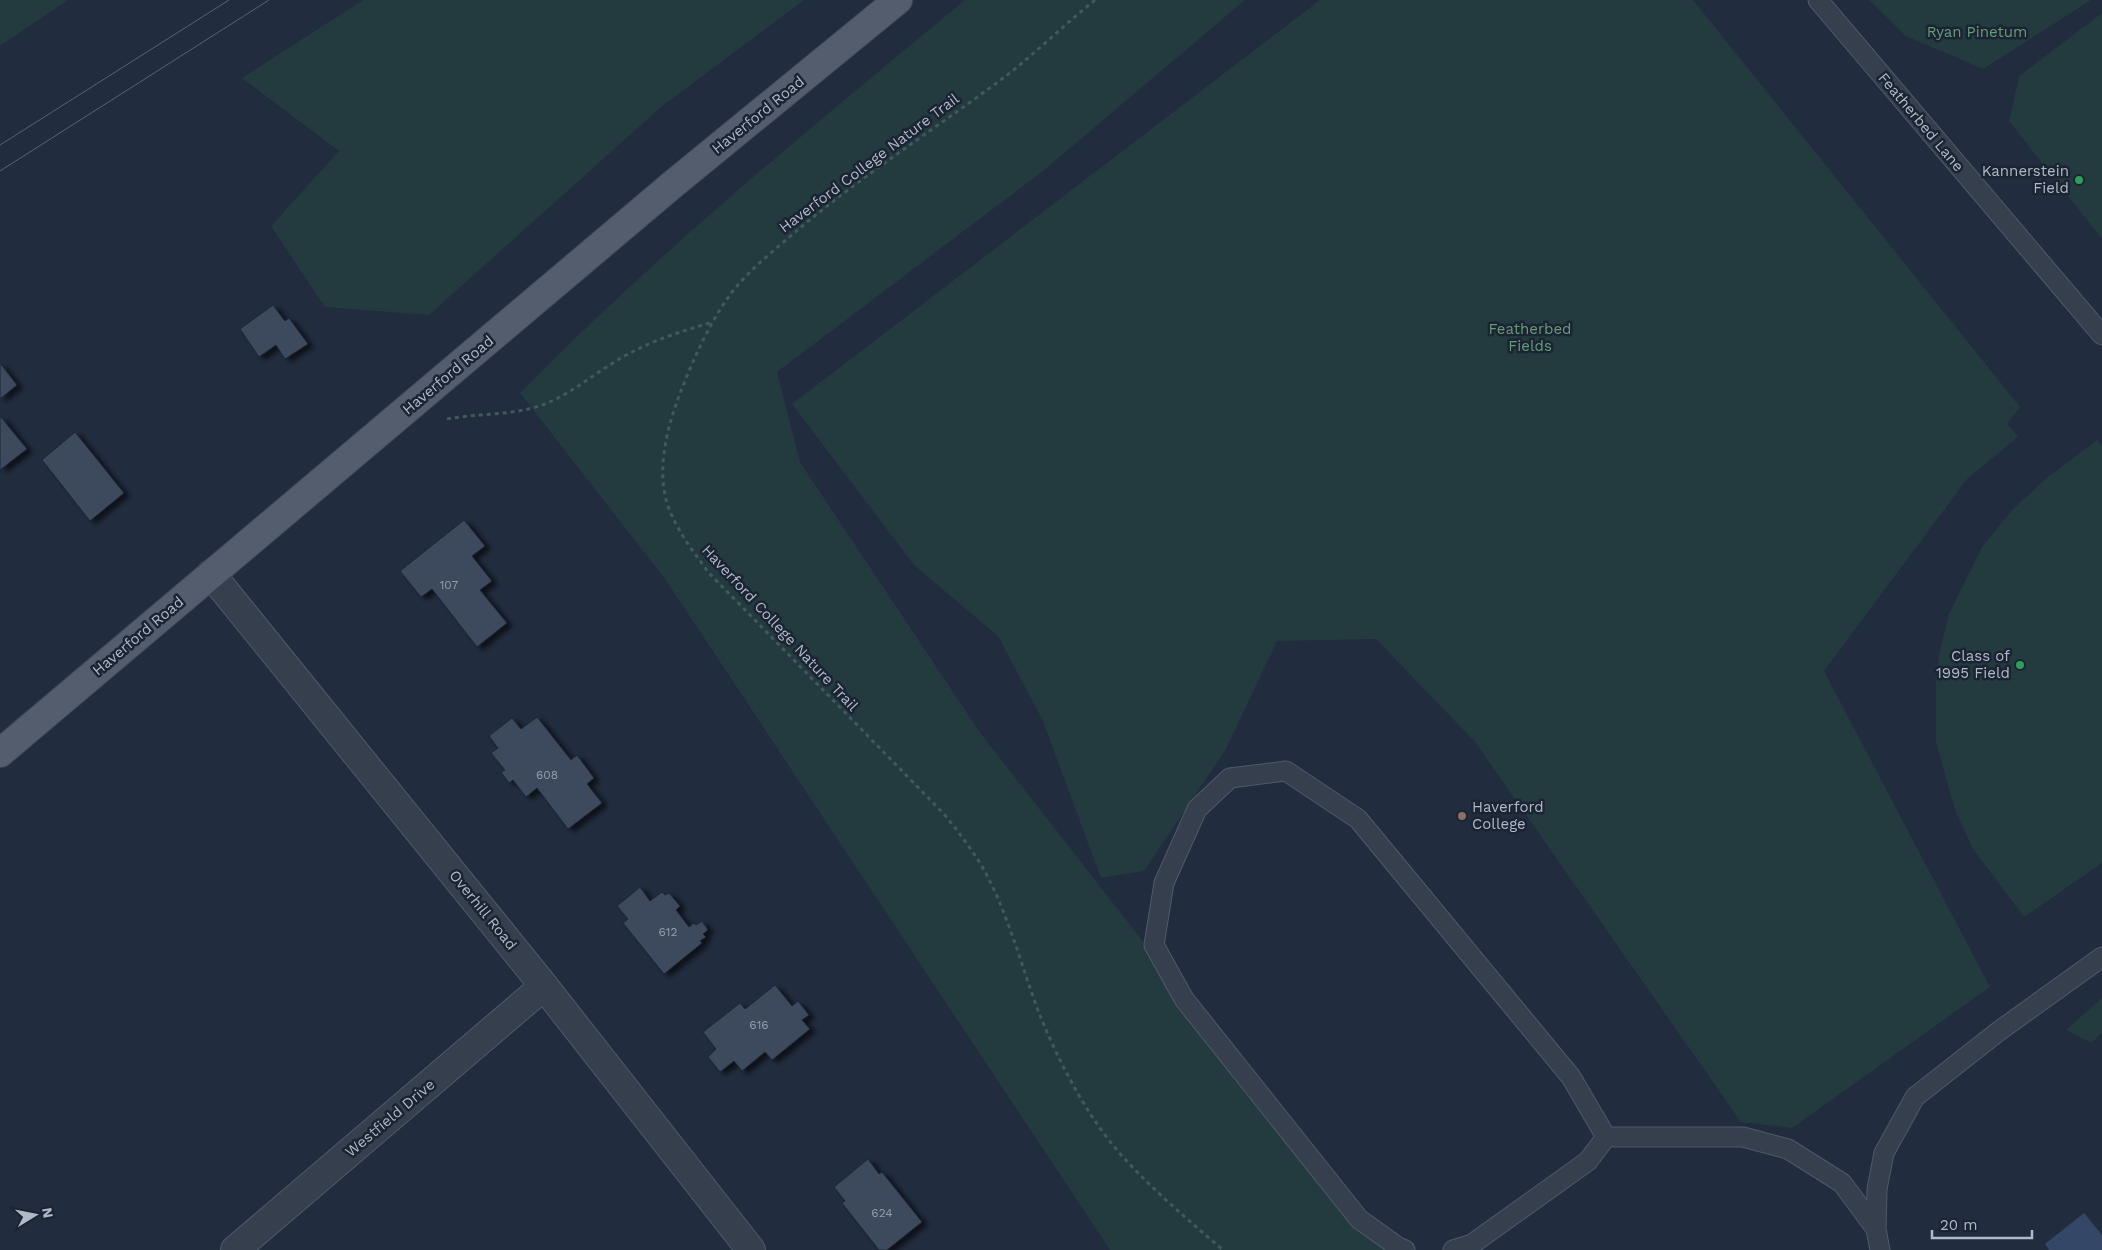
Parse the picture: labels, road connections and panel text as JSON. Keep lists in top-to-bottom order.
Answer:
{
  "streets": {
    "main road": ["Haverford Road"],
    "street": ["Overhill Road", "Westfield Drive"],
    "lane": ["Featherbed Lane"],
    "path": ["Haverford College Nature Trail"]
  },
  "crossings": [
    ["Haverford Road", "Overhill Road"],
    ["Overhill Road", "Westfield Drive"]
  ],
  "parks": ["Ryan Pinetum", "Featherbed Fields"],
  "places": ["Kannerstein Field", "Class of 1995 Field", "Haverford College"],
  "house_numbers": [
    "107",
    "608",
    "612",
    "616",
    "624"
  ],
  "scale_bar": "20 m",
  "north": "right"
}
